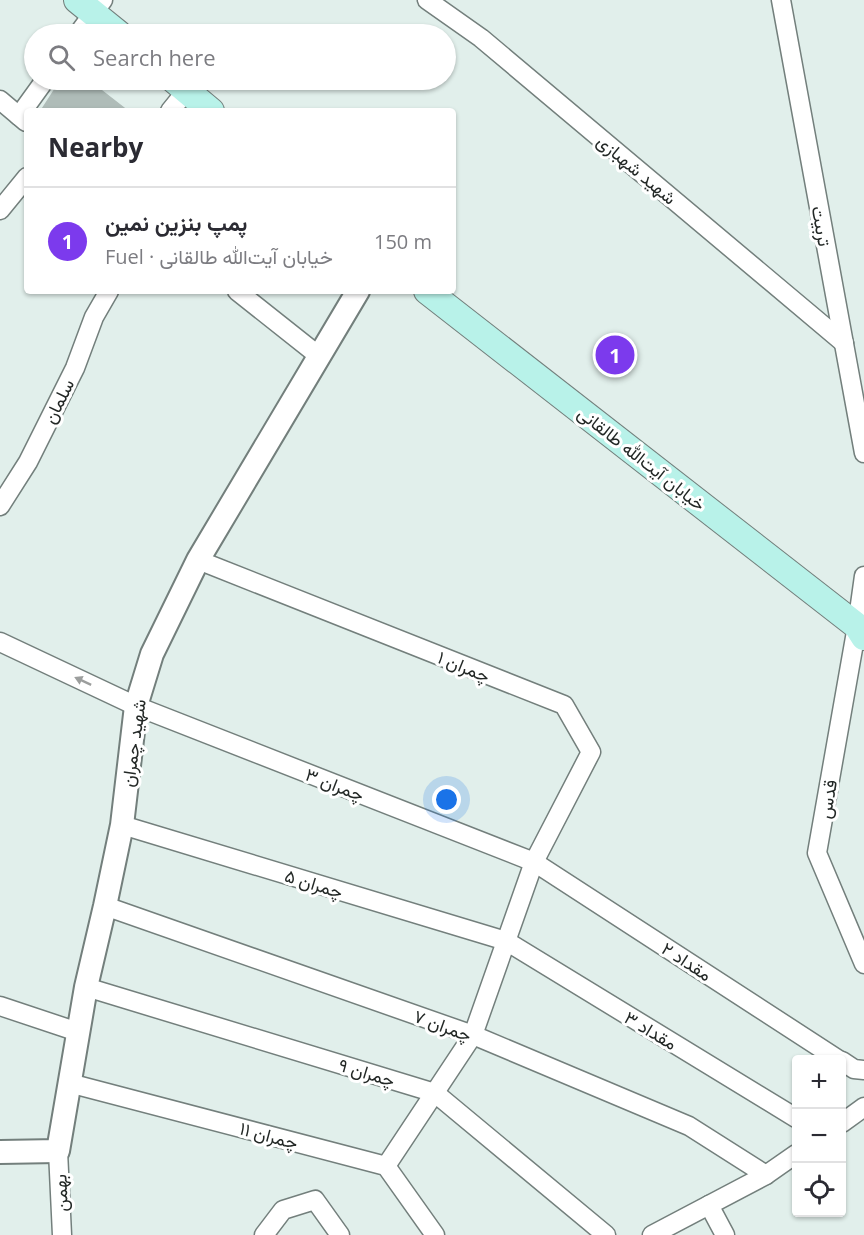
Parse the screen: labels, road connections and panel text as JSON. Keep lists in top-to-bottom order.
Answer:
{
  "streets": {
    "main road": ["خیابان آیت‌الله طالقانی"],
    "street": [
      "شهید شهبازی",
      "تربیت",
      "سلمان",
      "چمران ۱",
      "شهید چمران",
      "چمران ۳",
      "قدس",
      "چمران ۵",
      "مقداد ۲",
      "چمران ۷",
      "مقداد ۳",
      "چمران ۹",
      "چمران ۱۱",
      "بهمن"
    ]
  },
  "crossings": [
    ["شهید شهبازی", "تربیت"],
    ["خیابان آیت‌الله طالقانی", "قدس"],
    ["چمران ۱", "شهید چمران"],
    ["چمران ۱", "چمران ۳"],
    ["چمران ۱", "مقداد ۲"],
    ["شهید چمران", "چمران ۳"],
    ["شهید چمران", "چمران ۵"],
    ["شهید چمران", "چمران ۷"],
    ["شهید چمران", "چمران ۹"],
    ["شهید چمران", "چمران ۱۱"],
    ["شهید چمران", "بهمن"],
    ["چمران ۳", "مقداد ۲"],
    ["چمران ۵", "مقداد ۳"]
  ],
  "page": {
    "search": "Search here",
    "heading": "Nearby",
    "list": [
      {
        "mark": "1",
        "name": "پمپ بنزین نمین",
        "note": "Fuel · خیابان آیت‌الله طالقانی",
        "value": "150 m"
      }
    ],
    "pins": "1",
    "map_buttons": ["+", "−"]
  }
}
